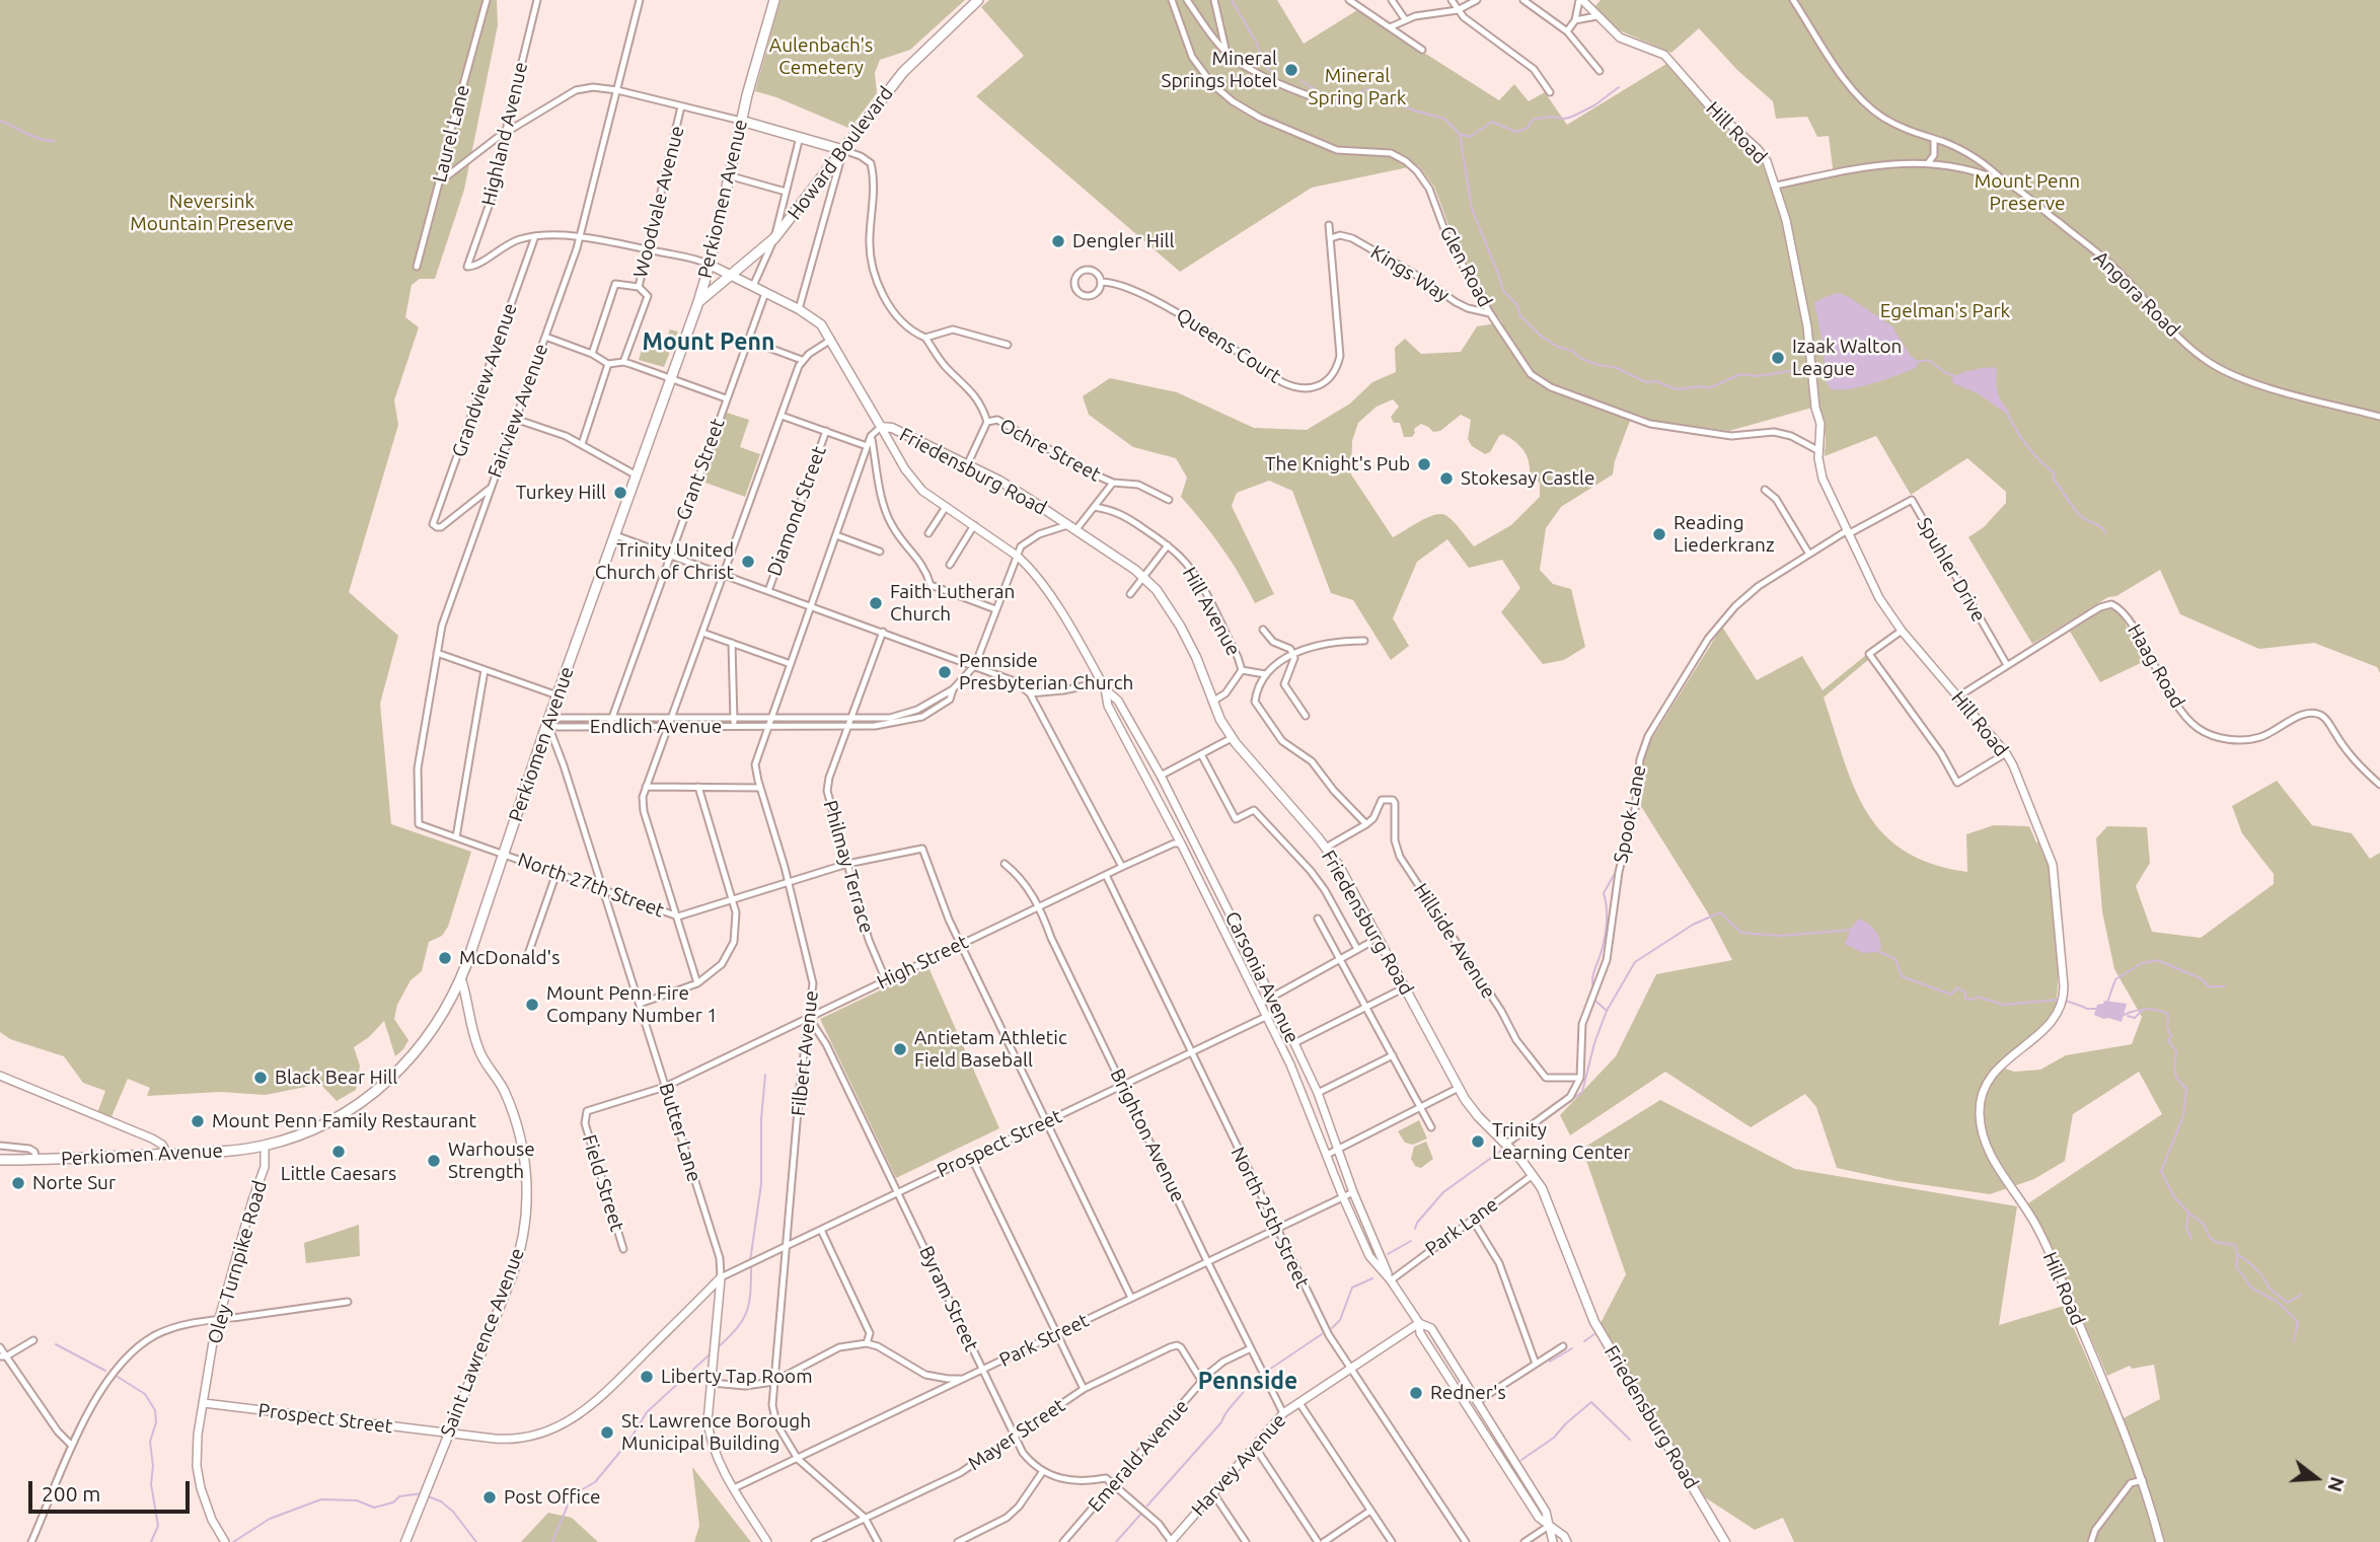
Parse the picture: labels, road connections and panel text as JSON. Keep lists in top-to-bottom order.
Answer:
{
  "streets": {
    "main road": [
      "Howard Boulevard",
      "Perkiomen Avenue",
      "Friedensburg Road",
      "Saint Lawrence Avenue"
    ],
    "street": [
      "Hill Road",
      "Laurel Lane",
      "Highland Avenue",
      "Woodvale Avenue",
      "Glen Road",
      "Kings Way",
      "Angora Road",
      "Queens Court",
      "Grandview Avenue",
      "Fairview Avenue",
      "Ochre Street",
      "Grant Street",
      "Diamond Street",
      "Spuhler Drive",
      "Hill Avenue",
      "Haag Road",
      "Endlich Avenue",
      "Spook Lane",
      "Philmay Terrace",
      "North 27th Street",
      "Hillside Avenue",
      "High Street",
      "Carsonia Avenue",
      "Filbert Avenue",
      "Butter Lane",
      "Brighton Avenue",
      "Prospect Street",
      "Field Street",
      "North 25th Street",
      "Park Lane",
      "Oley Turnpike Road",
      "Byram Street",
      "Park Street",
      "Mayer Street",
      "Emerald Avenue",
      "Harvey Avenue"
    ]
  },
  "crossings": [
    ["Hill Road", "Glen Road"],
    ["Hill Road", "Angora Road"],
    ["Hill Road", "Spuhler Drive"],
    ["Hill Road", "Haag Road"],
    ["Hill Road", "Spook Lane"],
    ["Highland Avenue", "Grandview Avenue"],
    ["Howard Boulevard", "Perkiomen Avenue"],
    ["Perkiomen Avenue", "Endlich Avenue"],
    ["Perkiomen Avenue", "North 27th Street"],
    ["Perkiomen Avenue", "Butter Lane"],
    ["Perkiomen Avenue", "Oley Turnpike Road"],
    ["Perkiomen Avenue", "Saint Lawrence Avenue"],
    ["Glen Road", "Kings Way"],
    ["Kings Way", "Queens Court"],
    ["Grandview Avenue", "Fairview Avenue"],
    ["Fairview Avenue", "North 27th Street"],
    ["Grant Street", "Endlich Avenue"],
    ["Friedensburg Road", "Endlich Avenue"],
    ["Friedensburg Road", "Carsonia Avenue"],
    ["Friedensburg Road", "Filbert Avenue"],
    ["Friedensburg Road", "Park Lane"],
    ["Spuhler Drive", "Haag Road"],
    ["Spuhler Drive", "Spook Lane"],
    ["Endlich Avenue", "Philmay Terrace"],
    ["Endlich Avenue", "Carsonia Avenue"],
    ["Endlich Avenue", "Filbert Avenue"],
    ["Endlich Avenue", "Butter Lane"],
    ["Spook Lane", "Hillside Avenue"],
    ["Philmay Terrace", "High Street"],
    ["North 27th Street", "Butter Lane"],
    ["High Street", "Carsonia Avenue"],
    ["High Street", "Filbert Avenue"],
    ["High Street", "Butter Lane"],
    ["High Street", "Brighton Avenue"],
    ["High Street", "Field Street"],
    ["High Street", "North 25th Street"],
    ["High Street", "Byram Street"],
    ["Carsonia Avenue", "Filbert Avenue"],
    ["Carsonia Avenue", "Prospect Street"],
    ["Carsonia Avenue", "Park Lane"],
    ["Carsonia Avenue", "Park Street"],
    ["Carsonia Avenue", "Harvey Avenue"],
    ["Filbert Avenue", "Prospect Street"],
    ["Filbert Avenue", "Byram Street"],
    ["Filbert Avenue", "Park Street"],
    ["Filbert Avenue", "Mayer Street"],
    ["Butter Lane", "Prospect Street"],
    ["Butter Lane", "Park Street"],
    ["Brighton Avenue", "Prospect Street"],
    ["Brighton Avenue", "Park Street"],
    ["Brighton Avenue", "Emerald Avenue"],
    ["Brighton Avenue", "Harvey Avenue"],
    ["Prospect Street", "North 25th Street"],
    ["Prospect Street", "Oley Turnpike Road"],
    ["Prospect Street", "Byram Street"],
    ["Prospect Street", "Saint Lawrence Avenue"],
    ["North 25th Street", "Park Street"],
    ["North 25th Street", "Harvey Avenue"],
    ["Byram Street", "Park Street"],
    ["Byram Street", "Mayer Street"],
    ["Byram Street", "Emerald Avenue"],
    ["Mayer Street", "Emerald Avenue"]
  ],
  "districts": ["Mount Penn", "Pennside"],
  "parks": [
    "Aulenbach's Cemetery",
    "Mineral Spring Park",
    "Mount Penn Preserve",
    "Neversink Mountain Preserve",
    "Egelman's Park"
  ],
  "places": [
    "Mineral Springs Hotel",
    "Dengler Hill",
    "Izaak Walton League",
    "The Knight's Pub",
    "Stokesay Castle",
    "Turkey Hill",
    "Reading Liederkranz",
    "Trinity United Church of Christ",
    "Faith Lutheran Church",
    "Pennside Presbyterian Church",
    "McDonald's",
    "Mount Penn Fire Company Number 1",
    "Antietam Athletic Field Baseball",
    "Black Bear Hill",
    "Mount Penn Family Restaurant",
    "Trinity Learning Center",
    "Little Caesars",
    "Warhouse Strength",
    "Norte Sur",
    "Liberty Tap Room",
    "Redner's",
    "St. Lawrence Borough Municipal Building",
    "Post Office"
  ],
  "scale_bar": "200 m",
  "north": "right"
}
